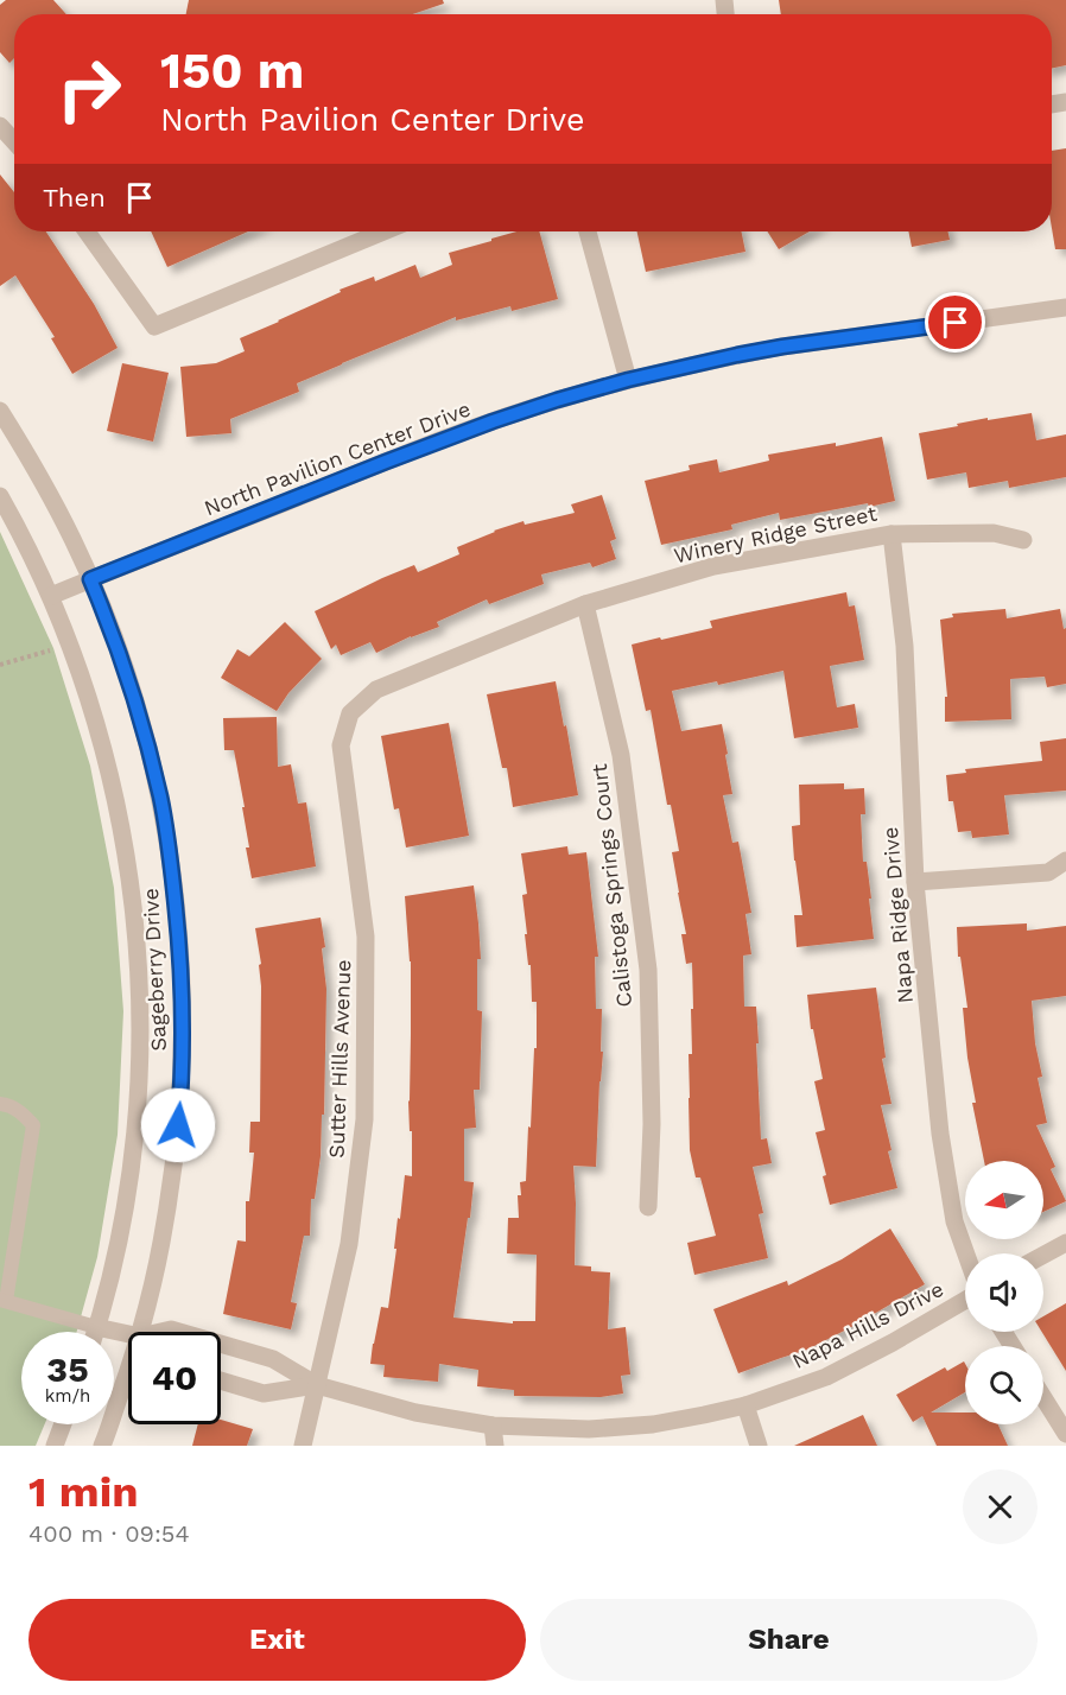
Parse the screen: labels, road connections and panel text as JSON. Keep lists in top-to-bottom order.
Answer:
{
  "streets": {
    "street": [
      "North Pavilion Center Drive",
      "Winery Ridge Street",
      "Calistoga Springs Court",
      "Napa Ridge Drive",
      "Sageberry Drive",
      "Sutter Hills Avenue",
      "Napa Hills Drive"
    ]
  },
  "crossings": [
    ["North Pavilion Center Drive", "Sageberry Drive"],
    ["Winery Ridge Street", "Calistoga Springs Court"],
    ["Winery Ridge Street", "Napa Ridge Drive"],
    ["Winery Ridge Street", "Sutter Hills Avenue"],
    ["Sageberry Drive", "Napa Hills Drive"],
    ["Sutter Hills Avenue", "Napa Hills Drive"]
  ],
  "north": "left",
  "page": {
    "turn": ["150 m", "North Pavilion Center Drive"],
    "then": "Then",
    "speed": "35 km/h",
    "limit": "40",
    "heading": ["1 min", "400 m · 09:54"],
    "buttons": ["Exit", "Share"]
  }
}
